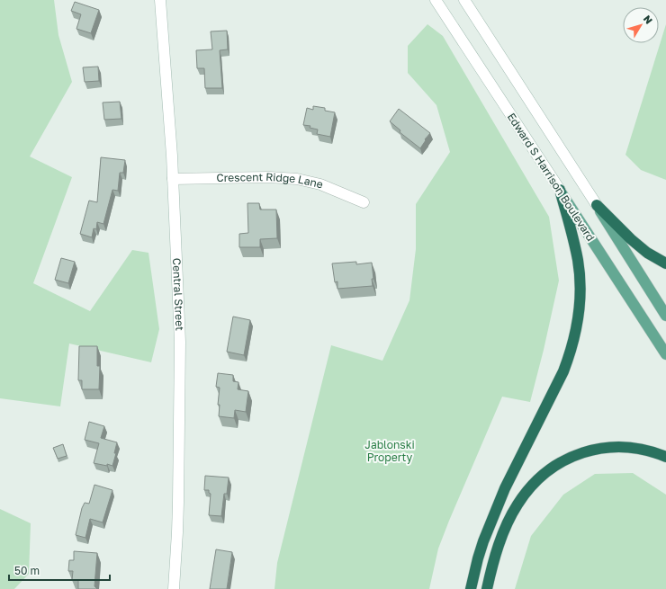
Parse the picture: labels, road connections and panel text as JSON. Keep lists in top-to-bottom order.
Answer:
{
  "streets": {
    "main road": ["Edward S Harrison Boulevard"],
    "street": ["Crescent Ridge Lane", "Central Street"]
  },
  "crossings": [
    ["Crescent Ridge Lane", "Central Street"]
  ],
  "parks": ["Jablonski Property"],
  "scale_bar": "50 m",
  "north": "top right"
}
